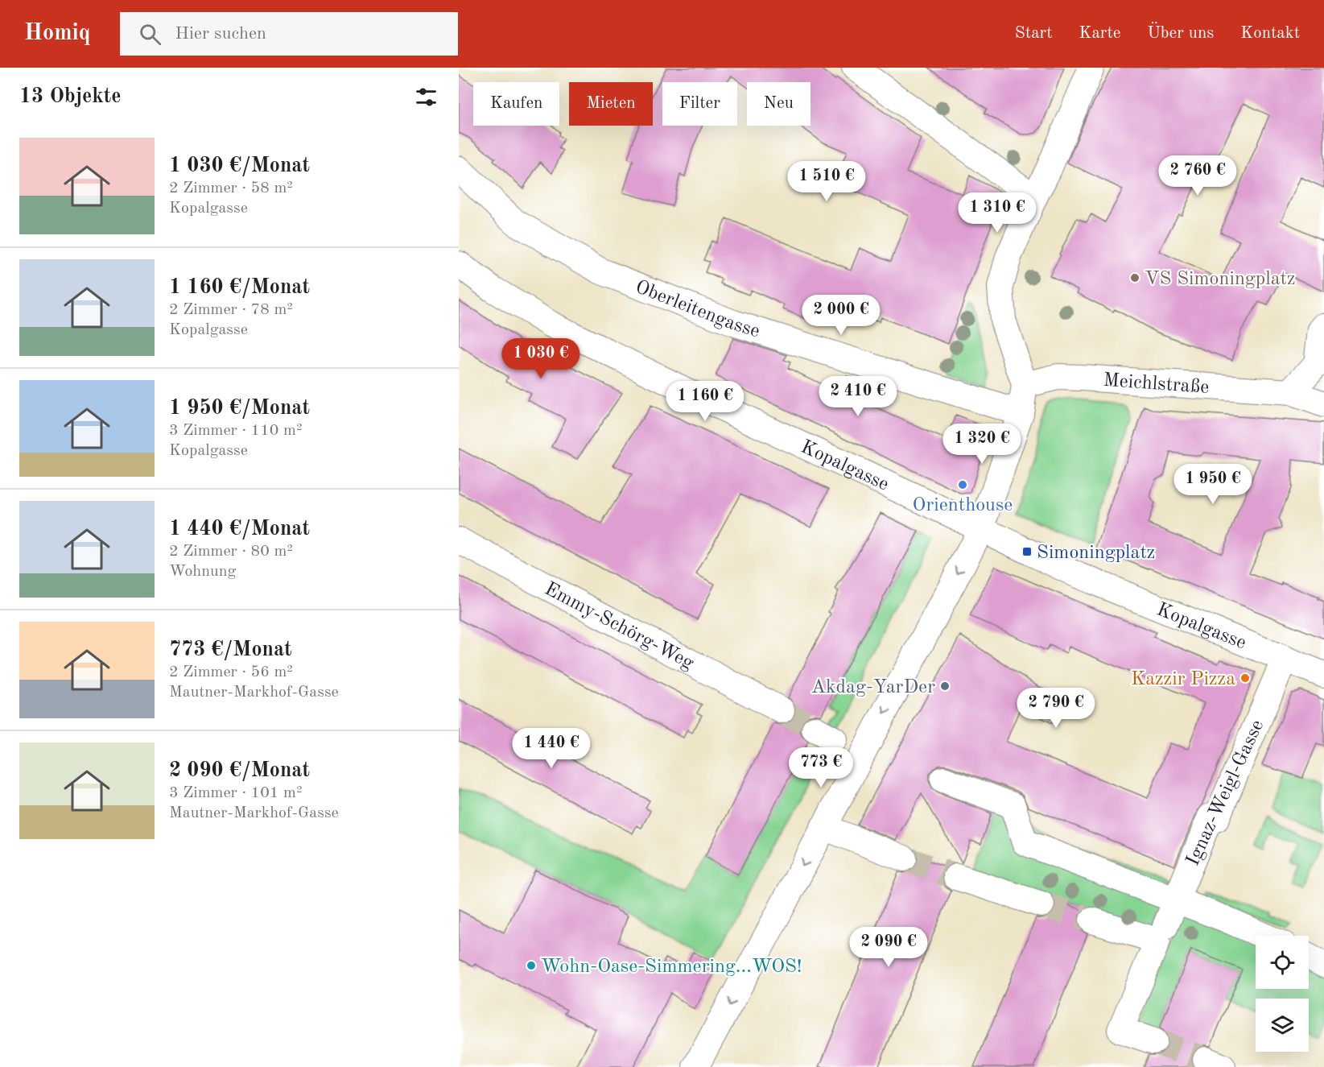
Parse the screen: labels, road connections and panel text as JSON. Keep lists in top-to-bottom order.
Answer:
{
  "streets": {
    "street": [
      "Oberleitengasse",
      "Meichlstraße",
      "Kopalgasse",
      "Emmy-Schörg-Weg",
      "Ignaz-Weigl-Gasse"
    ]
  },
  "crossings": [
    ["Kopalgasse", "Ignaz-Weigl-Gasse"]
  ],
  "places": {
    "other": [
      "VS Simoningplatz",
      "Orienthouse",
      "Kazzir Pizza",
      "Akdag-YarDer",
      "Wohn-Oase-Simmering...WOS!"
    ],
    "transit": ["Simoningplatz"]
  },
  "page": {
    "header": "Homiq",
    "search": "Hier suchen",
    "nav": [
      "Start",
      "Karte",
      "Über uns",
      "Kontakt"
    ],
    "heading": "13 Objekte",
    "chip": [
      "Kaufen",
      "Mieten",
      "Filter",
      "Neu"
    ],
    "list": [
      {
        "name": "1 030 €/Monat",
        "note": "2 Zimmer · 58 m² · Kopalgasse"
      },
      {
        "name": "1 160 €/Monat",
        "note": "2 Zimmer · 78 m² · Kopalgasse"
      },
      {
        "name": "1 950 €/Monat",
        "note": "3 Zimmer · 110 m² · Kopalgasse"
      },
      {
        "name": "1 440 €/Monat",
        "note": "2 Zimmer · 80 m² · Wohnung"
      },
      {
        "name": "773 €/Monat",
        "note": "2 Zimmer · 56 m² · Mautner-Markhof-Gasse"
      },
      {
        "name": "2 090 €/Monat",
        "note": "3 Zimmer · 101 m² · Mautner-Markhof-Gasse"
      }
    ],
    "price": [
      "2 760 €",
      "1 510 €",
      "1 310 €",
      "2 000 €",
      "1 030 €",
      "2 410 €",
      "1 160 €",
      "1 320 €",
      "1 950 €",
      "2 790 €",
      "1 440 €",
      "773 €",
      "2 090 €"
    ]
  }
}
